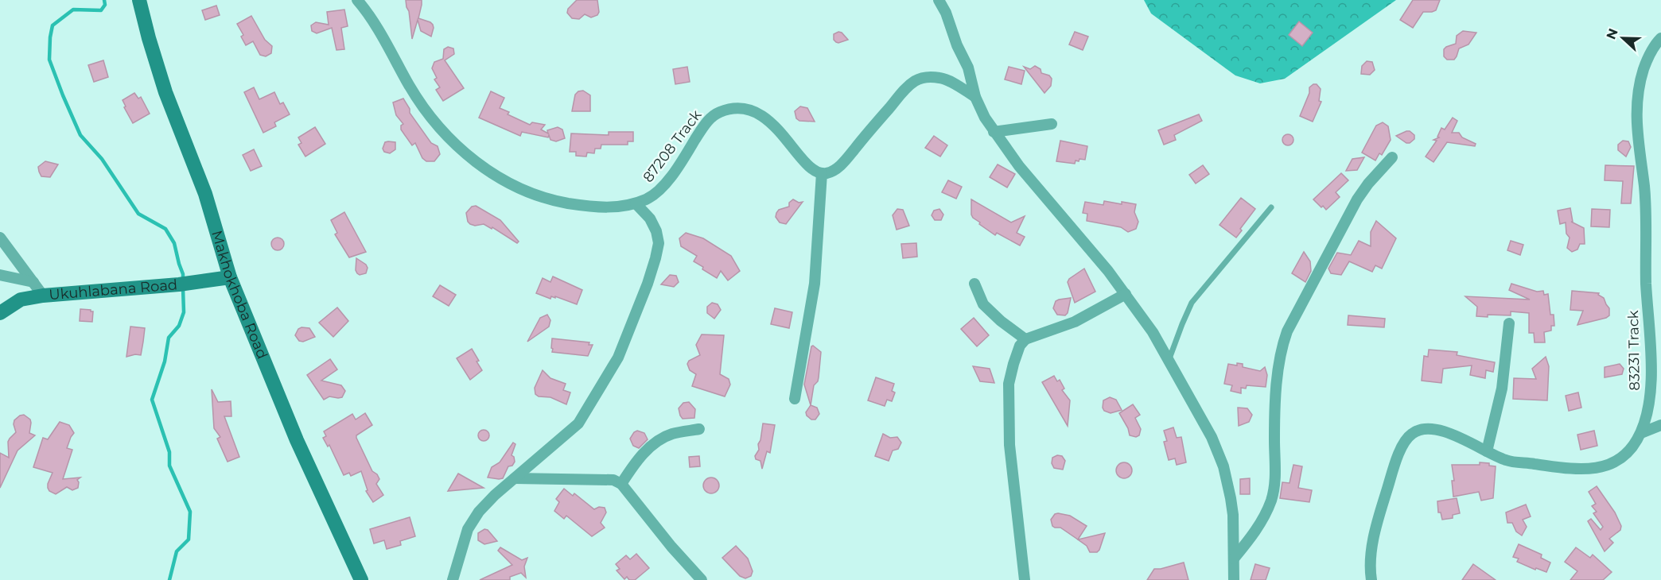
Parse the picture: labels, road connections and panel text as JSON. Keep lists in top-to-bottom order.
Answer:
{
  "streets": {
    "street": [
      "87208 Track",
      "Ukuhlabana Road",
      "Makhokhoba Road",
      "83231 Track"
    ]
  },
  "crossings": [
    ["Ukuhlabana Road", "Makhokhoba Road"]
  ],
  "north": "left"
}
